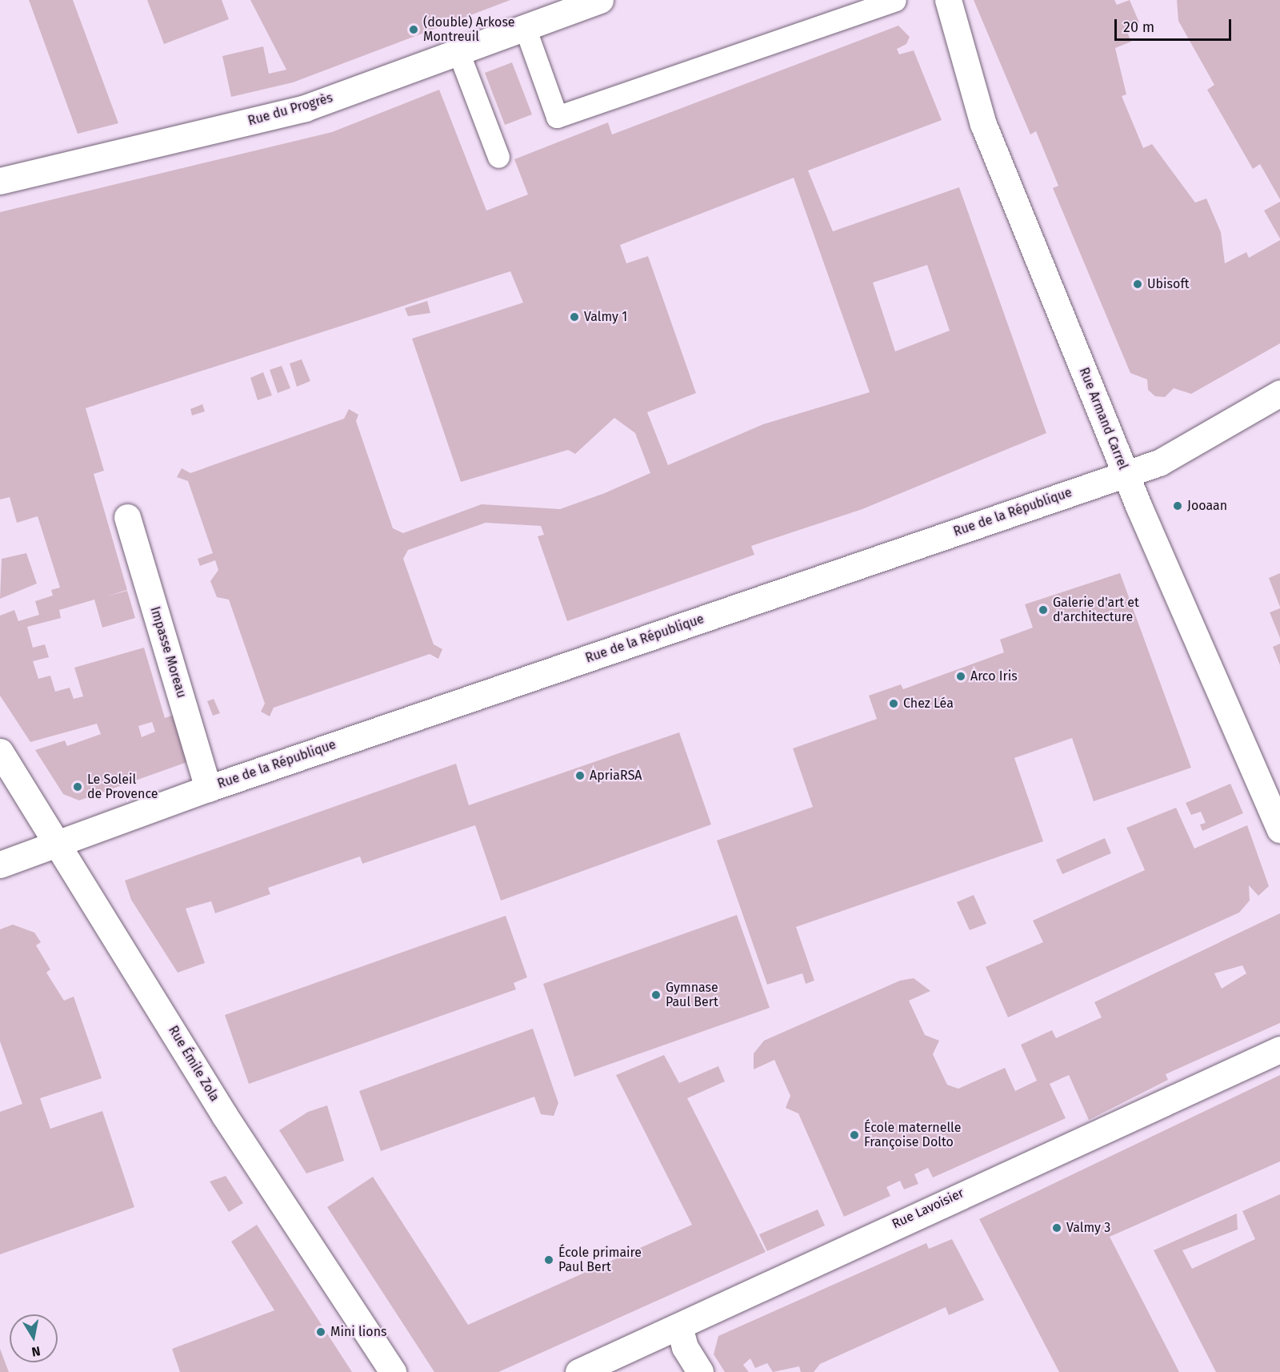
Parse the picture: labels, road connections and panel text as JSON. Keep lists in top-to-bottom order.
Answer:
{
  "streets": {
    "street": [
      "Rue du Progrès",
      "Rue Armand Carrel",
      "Rue de la République",
      "Impasse Moreau",
      "Rue Émile Zola",
      "Rue Lavoisier"
    ]
  },
  "crossings": [
    ["Rue Armand Carrel", "Rue de la République"],
    ["Rue de la République", "Impasse Moreau"],
    ["Rue de la République", "Rue Émile Zola"]
  ],
  "places": [
    "(double) Arkose Montreuil",
    "Ubisoft",
    "Valmy 1",
    "Jooaan",
    "Galerie d'art et d'architecture",
    "Arco Iris",
    "Chez Léa",
    "ApriaRSA",
    "Le Soleil de Provence",
    "Gymnase Paul Bert",
    "École maternelle Françoise Dolto",
    "Valmy 3",
    "École primaire Paul Bert",
    "Mini lions"
  ],
  "scale_bar": "20 m",
  "north": "bottom"
}
